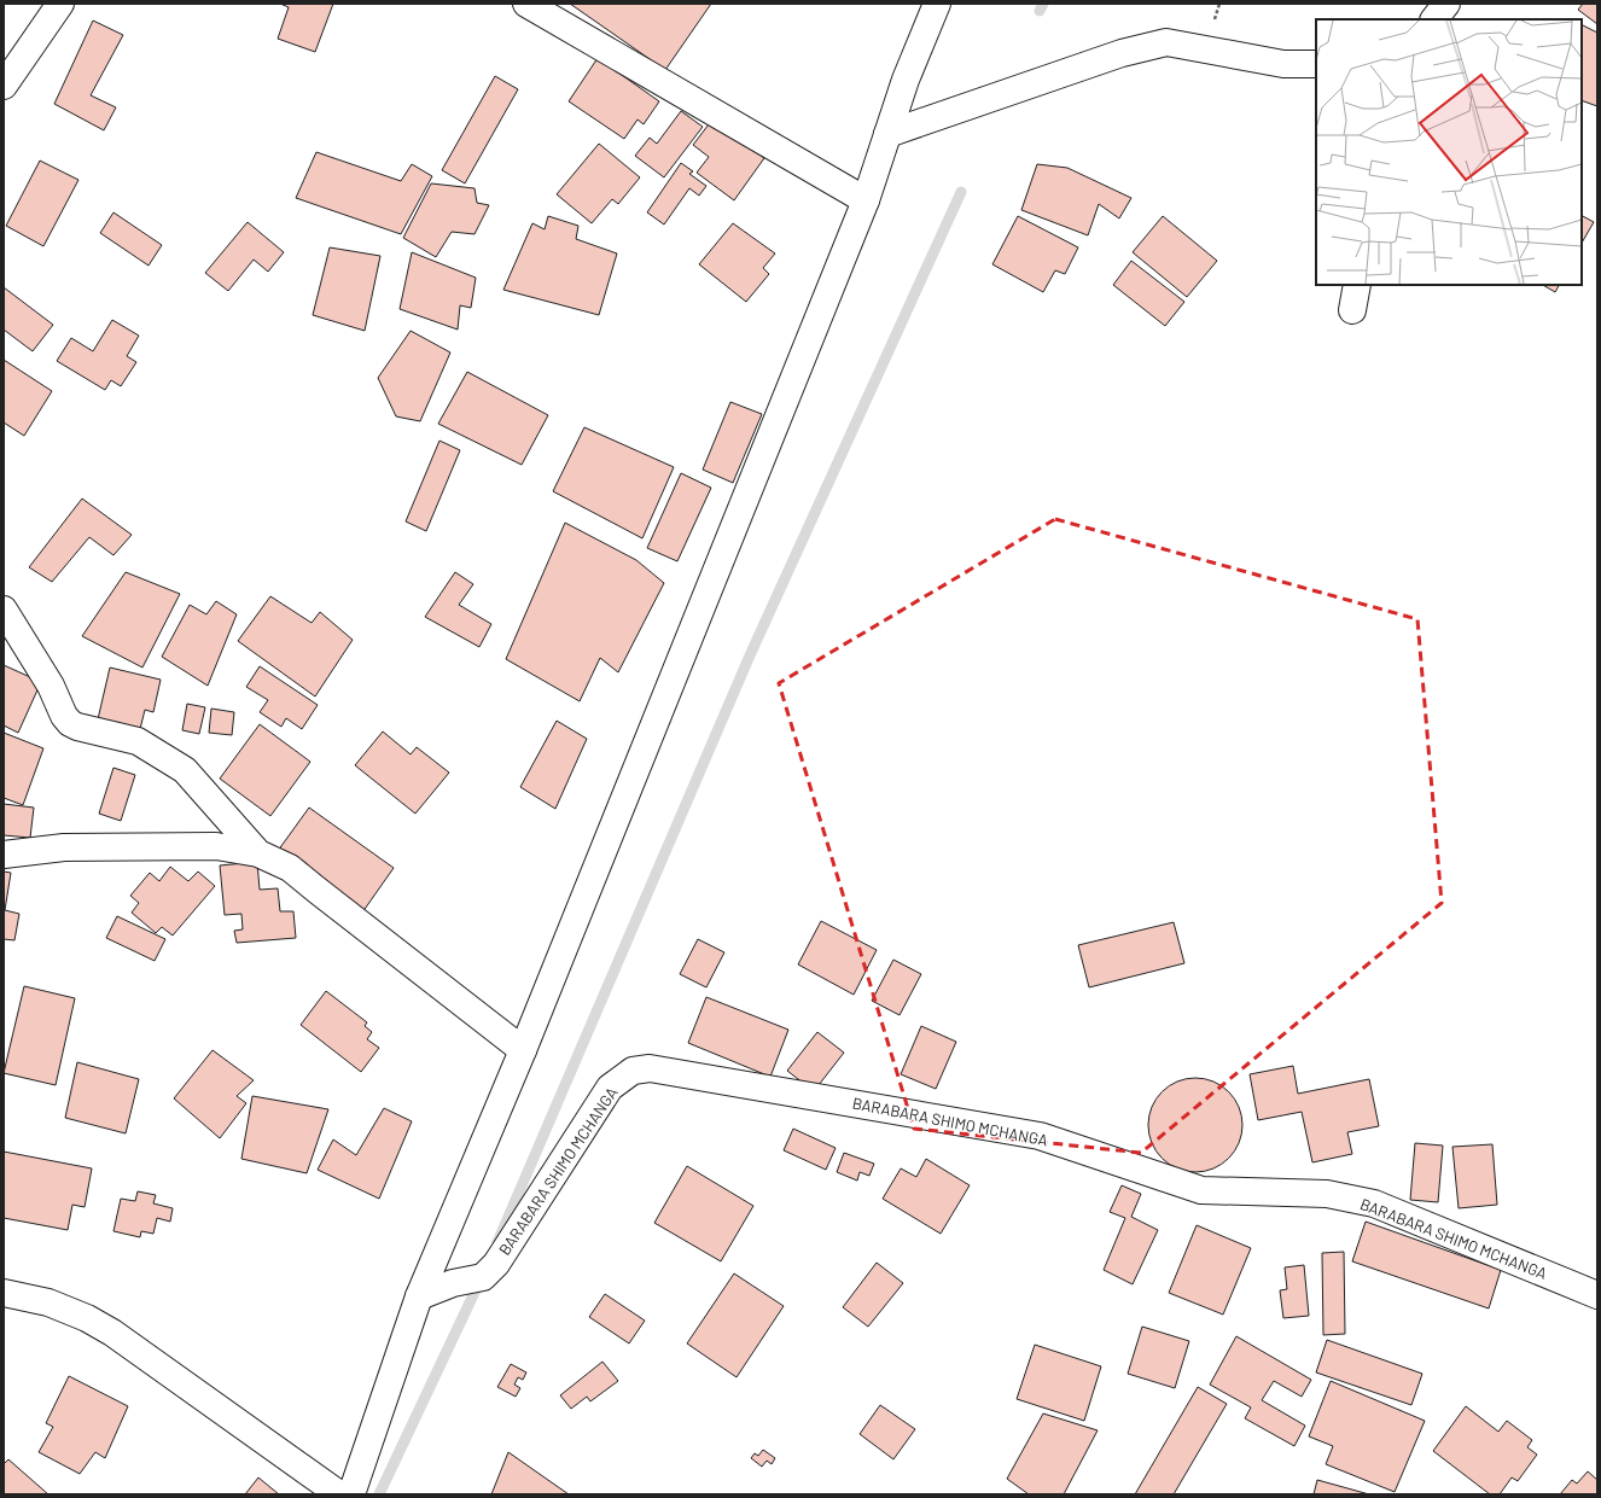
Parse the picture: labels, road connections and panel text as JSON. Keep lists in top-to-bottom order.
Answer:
{
  "streets": {
    "street": ["BARABARA SHIMO MCHANGA"]
  }
}
